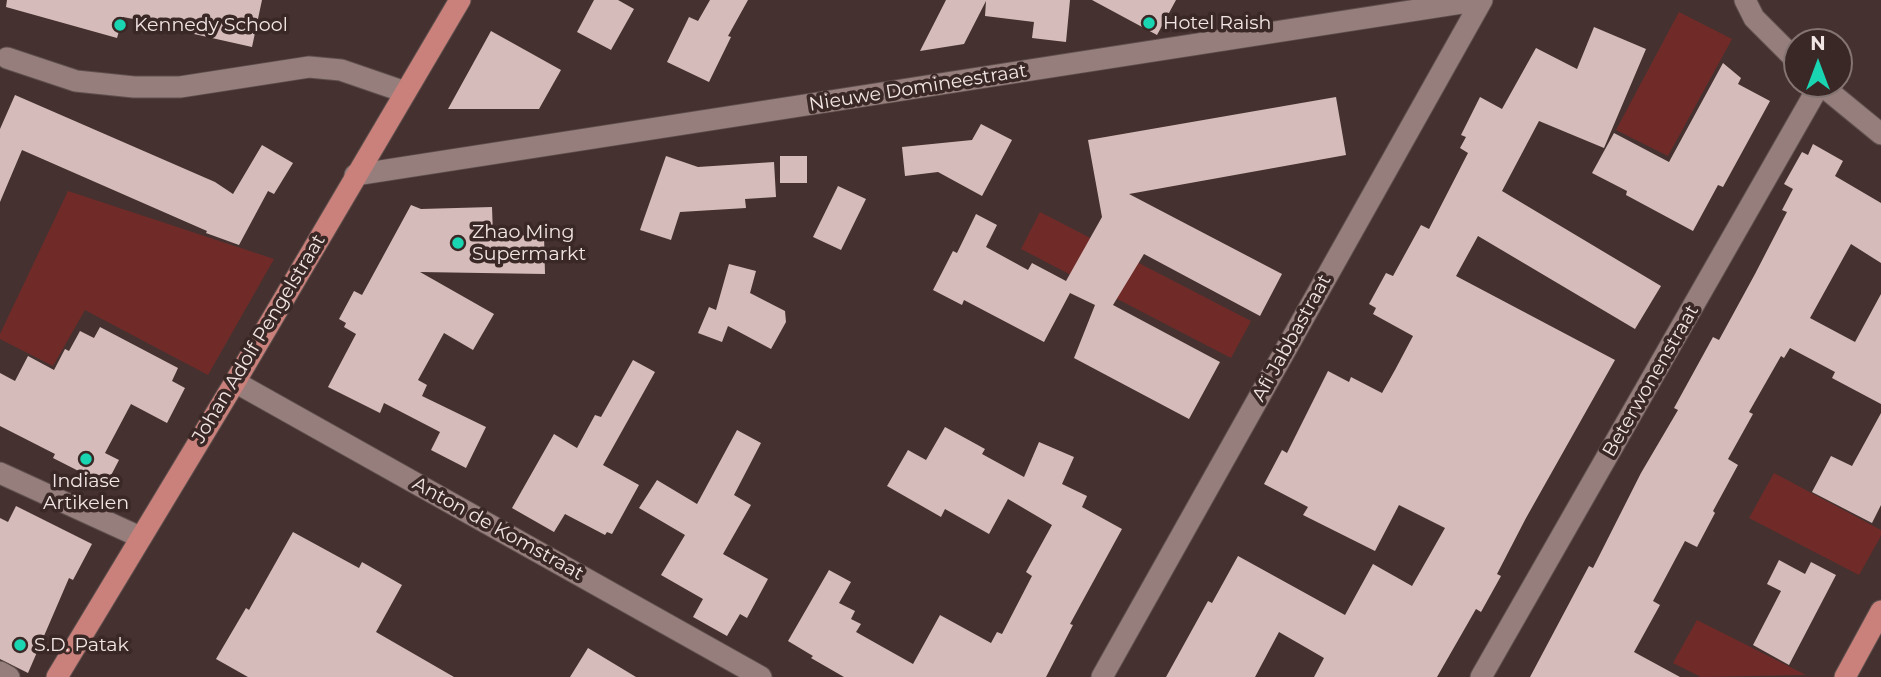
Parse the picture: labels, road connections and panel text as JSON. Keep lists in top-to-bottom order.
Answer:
{
  "streets": {
    "main road": ["Johan Adolf Pengelstraat"],
    "street": [
      "Nieuwe Domineestraat",
      "Afi Jabbastraat",
      "Beterwonenstraat",
      "Anton de Komstraat"
    ]
  },
  "crossings": [
    ["Nieuwe Domineestraat", "Afi Jabbastraat"],
    ["Nieuwe Domineestraat", "Johan Adolf Pengelstraat"],
    ["Johan Adolf Pengelstraat", "Anton de Komstraat"]
  ],
  "places": [
    "Hotel Raish",
    "Kennedy School",
    "Zhao Ming Supermarkt",
    "Indiase Artikelen",
    "S.D. Patak"
  ],
  "north": "top"
}
